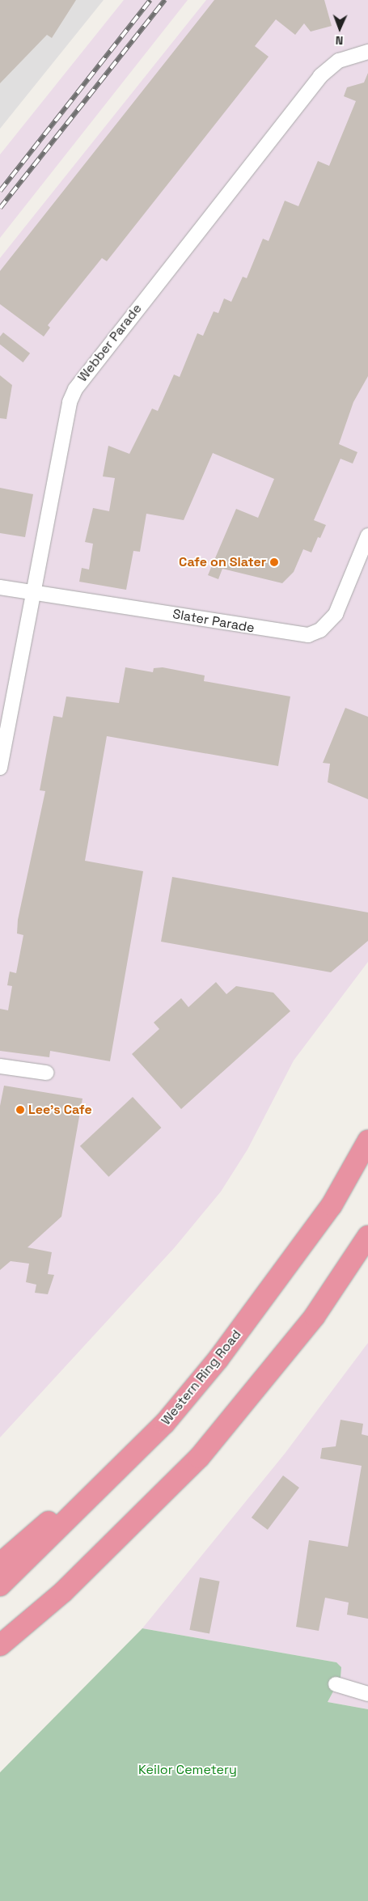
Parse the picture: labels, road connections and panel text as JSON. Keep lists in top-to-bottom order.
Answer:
{
  "streets": {
    "highway": ["Western Ring Road"],
    "street": ["Webber Parade", "Slater Parade"]
  },
  "crossings": [
    ["Webber Parade", "Slater Parade"]
  ],
  "parks": ["Keilor Cemetery"],
  "places": ["Cafe on Slater", "Lee's Cafe"],
  "north": "bottom"
}
